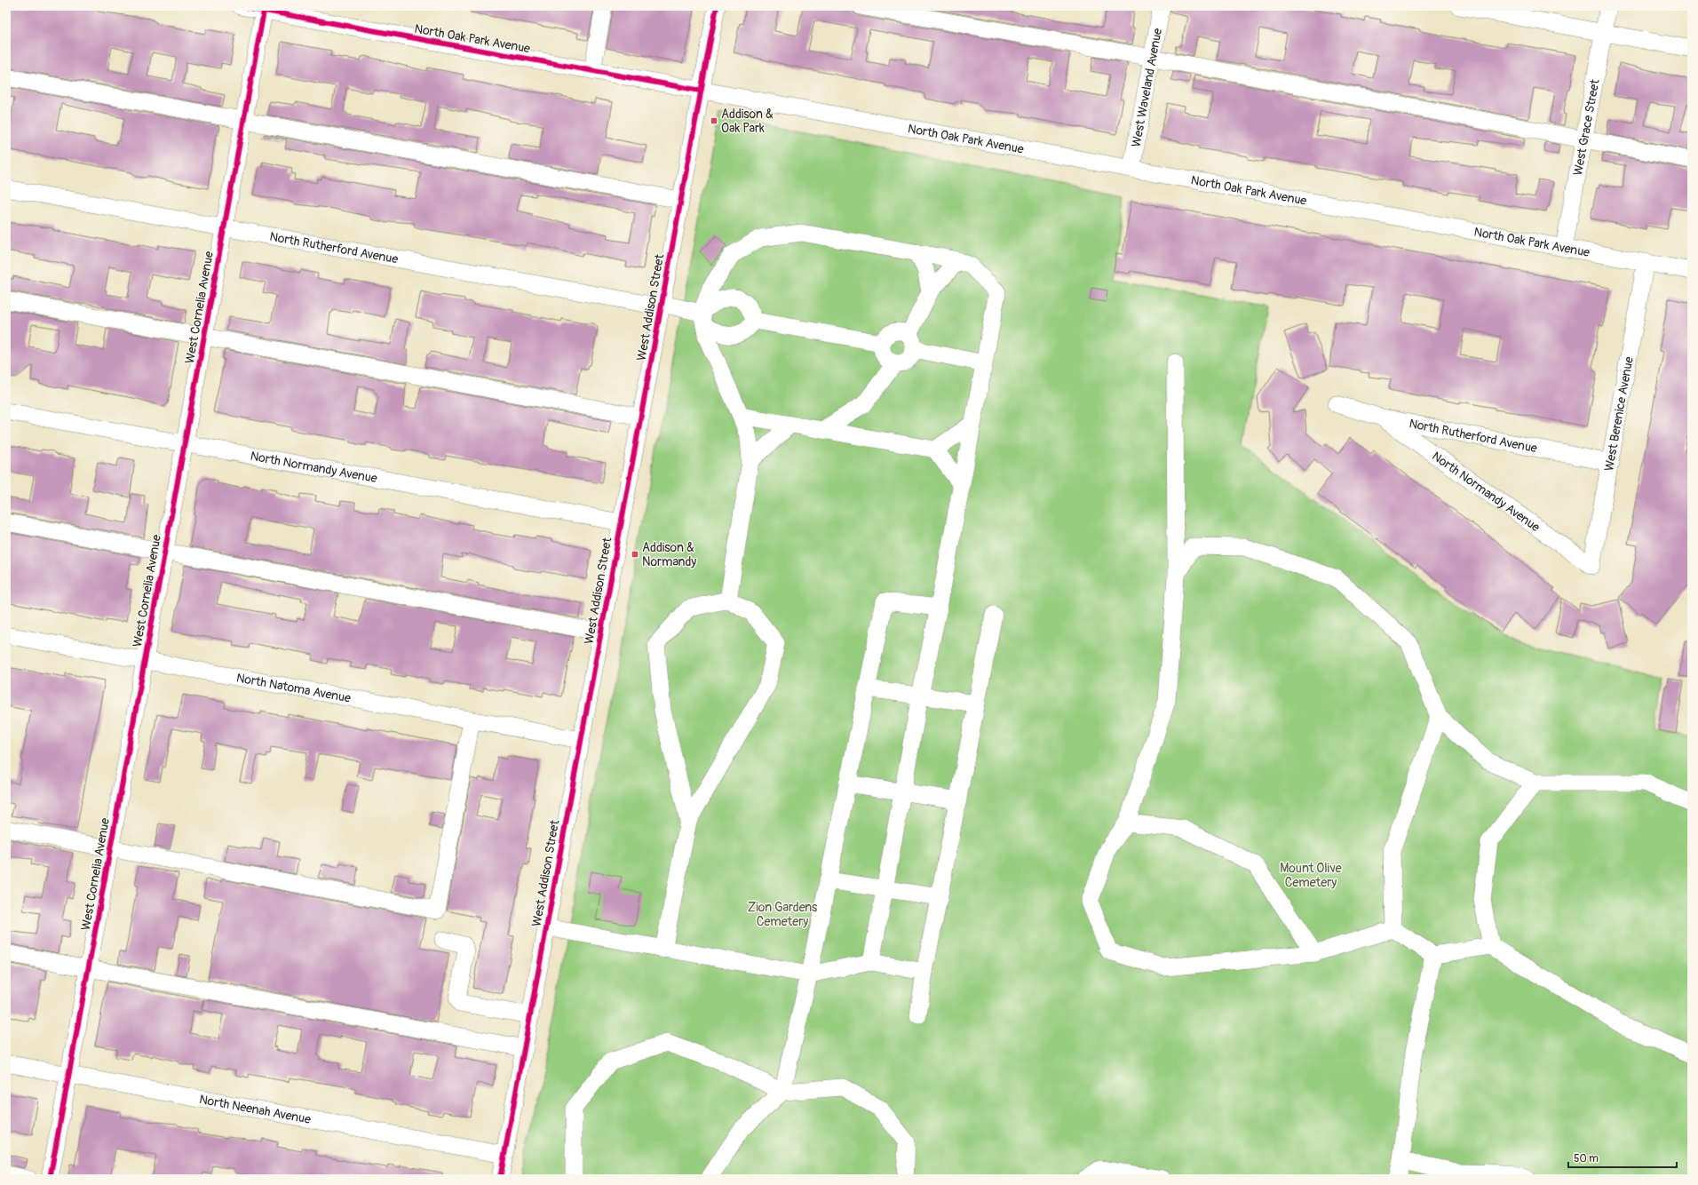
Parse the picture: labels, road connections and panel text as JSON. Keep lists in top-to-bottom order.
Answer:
{
  "streets": {
    "street": [
      "North Oak Park Avenue",
      "West Waveland Avenue",
      "West Grace Street",
      "North Rutherford Avenue",
      "West Cornelia Avenue",
      "West Addison Street",
      "West Berenice Avenue",
      "North Normandy Avenue",
      "North Natoma Avenue",
      "North Neenah Avenue"
    ]
  },
  "crossings": [
    ["North Oak Park Avenue", "West Waveland Avenue"],
    ["North Oak Park Avenue", "West Grace Street"],
    ["North Oak Park Avenue", "West Cornelia Avenue"],
    ["North Oak Park Avenue", "West Addison Street"],
    ["North Oak Park Avenue", "West Berenice Avenue"],
    ["North Rutherford Avenue", "West Cornelia Avenue"],
    ["North Rutherford Avenue", "West Addison Street"],
    ["North Rutherford Avenue", "West Berenice Avenue"],
    ["North Rutherford Avenue", "North Normandy Avenue"],
    ["West Cornelia Avenue", "North Normandy Avenue"],
    ["West Cornelia Avenue", "North Natoma Avenue"],
    ["West Cornelia Avenue", "North Neenah Avenue"],
    ["West Addison Street", "North Normandy Avenue"],
    ["West Addison Street", "North Natoma Avenue"],
    ["West Addison Street", "North Neenah Avenue"],
    ["West Berenice Avenue", "North Normandy Avenue"]
  ],
  "parks": ["Mount Olive Cemetery", "Zion Gardens Cemetery"],
  "places": {
    "transit": ["Addison & Oak Park", "Addison & Normandy"]
  },
  "scale_bar": "50 m"
}
